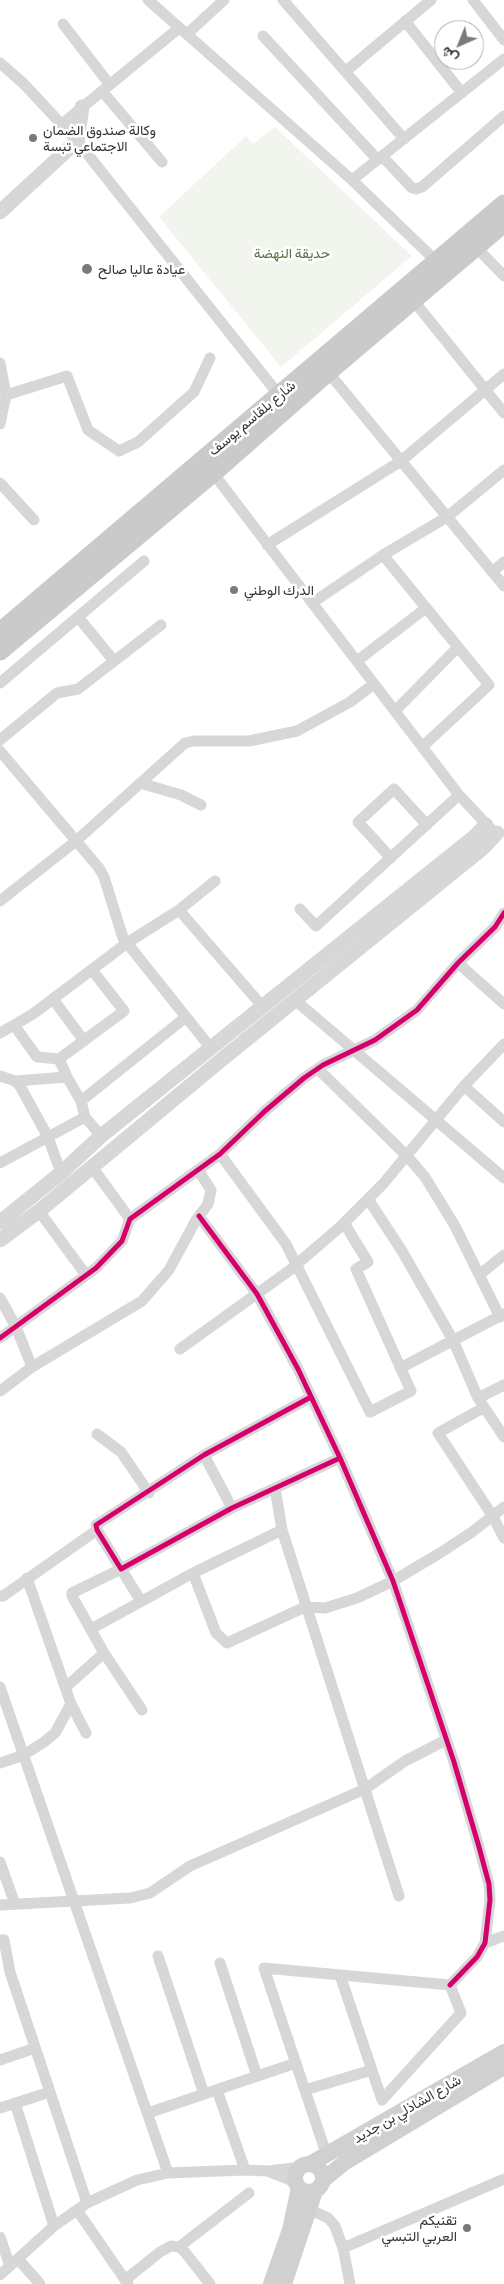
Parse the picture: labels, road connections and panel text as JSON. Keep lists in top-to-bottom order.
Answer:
{
  "streets": {
    "main road": ["شارع بلقاسم يوسف", "شارع الشاذلي بن جديد"]
  },
  "parks": ["حديقة النهضة"],
  "places": [
    "وكالة صندوق الضمان الاجتماعي تبسة",
    "عيادة عاليا صالح",
    "الدرك الوطني",
    "تقنيكم العربي التبسي"
  ],
  "north": "bottom left"
}
